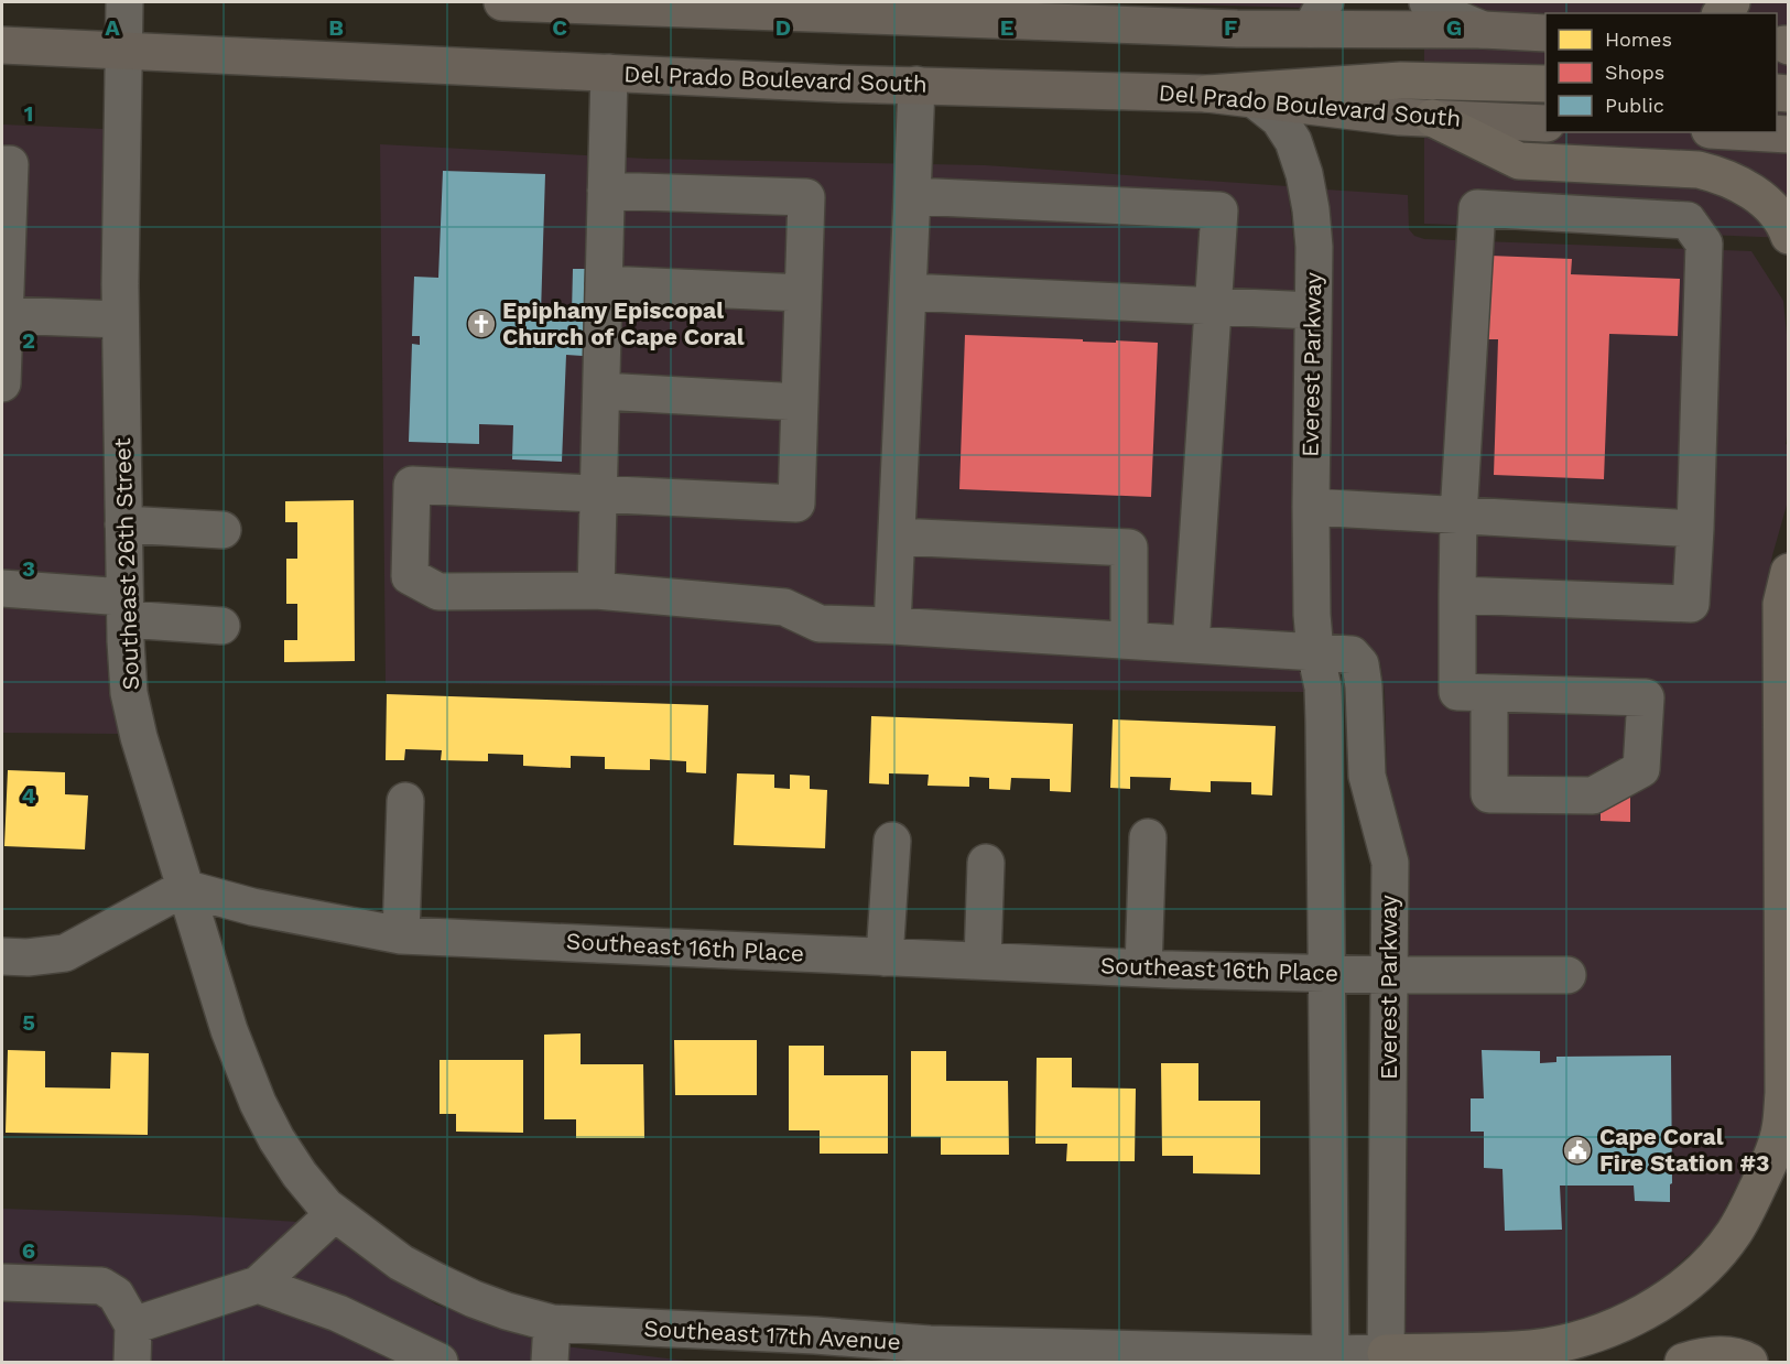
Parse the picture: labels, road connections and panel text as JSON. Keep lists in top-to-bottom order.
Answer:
{
  "streets": {
    "main road": ["Del Prado Boulevard South"],
    "street": [
      "Everest Parkway",
      "Southeast 26th Street",
      "Southeast 16th Place",
      "Southeast 17th Avenue"
    ]
  },
  "crossings": [
    ["Del Prado Boulevard South", "Everest Parkway"],
    ["Del Prado Boulevard South", "Southeast 26th Street"],
    ["Everest Parkway", "Southeast 16th Place"],
    ["Everest Parkway", "Southeast 17th Avenue"],
    ["Southeast 26th Street", "Southeast 16th Place"],
    ["Southeast 26th Street", "Southeast 17th Avenue"]
  ],
  "places": {
    "church": ["Epiphany Episcopal Church of Cape Coral"],
    "public building": ["Cape Coral Fire Station #3"]
  },
  "legend": ["Homes", "Shops", "Public"],
  "grid": {
    "columns": [
      "A",
      "B",
      "C",
      "D",
      "E",
      "F",
      "G"
    ],
    "rows": [
      "1",
      "2",
      "3",
      "4",
      "5",
      "6"
    ]
  }
}
